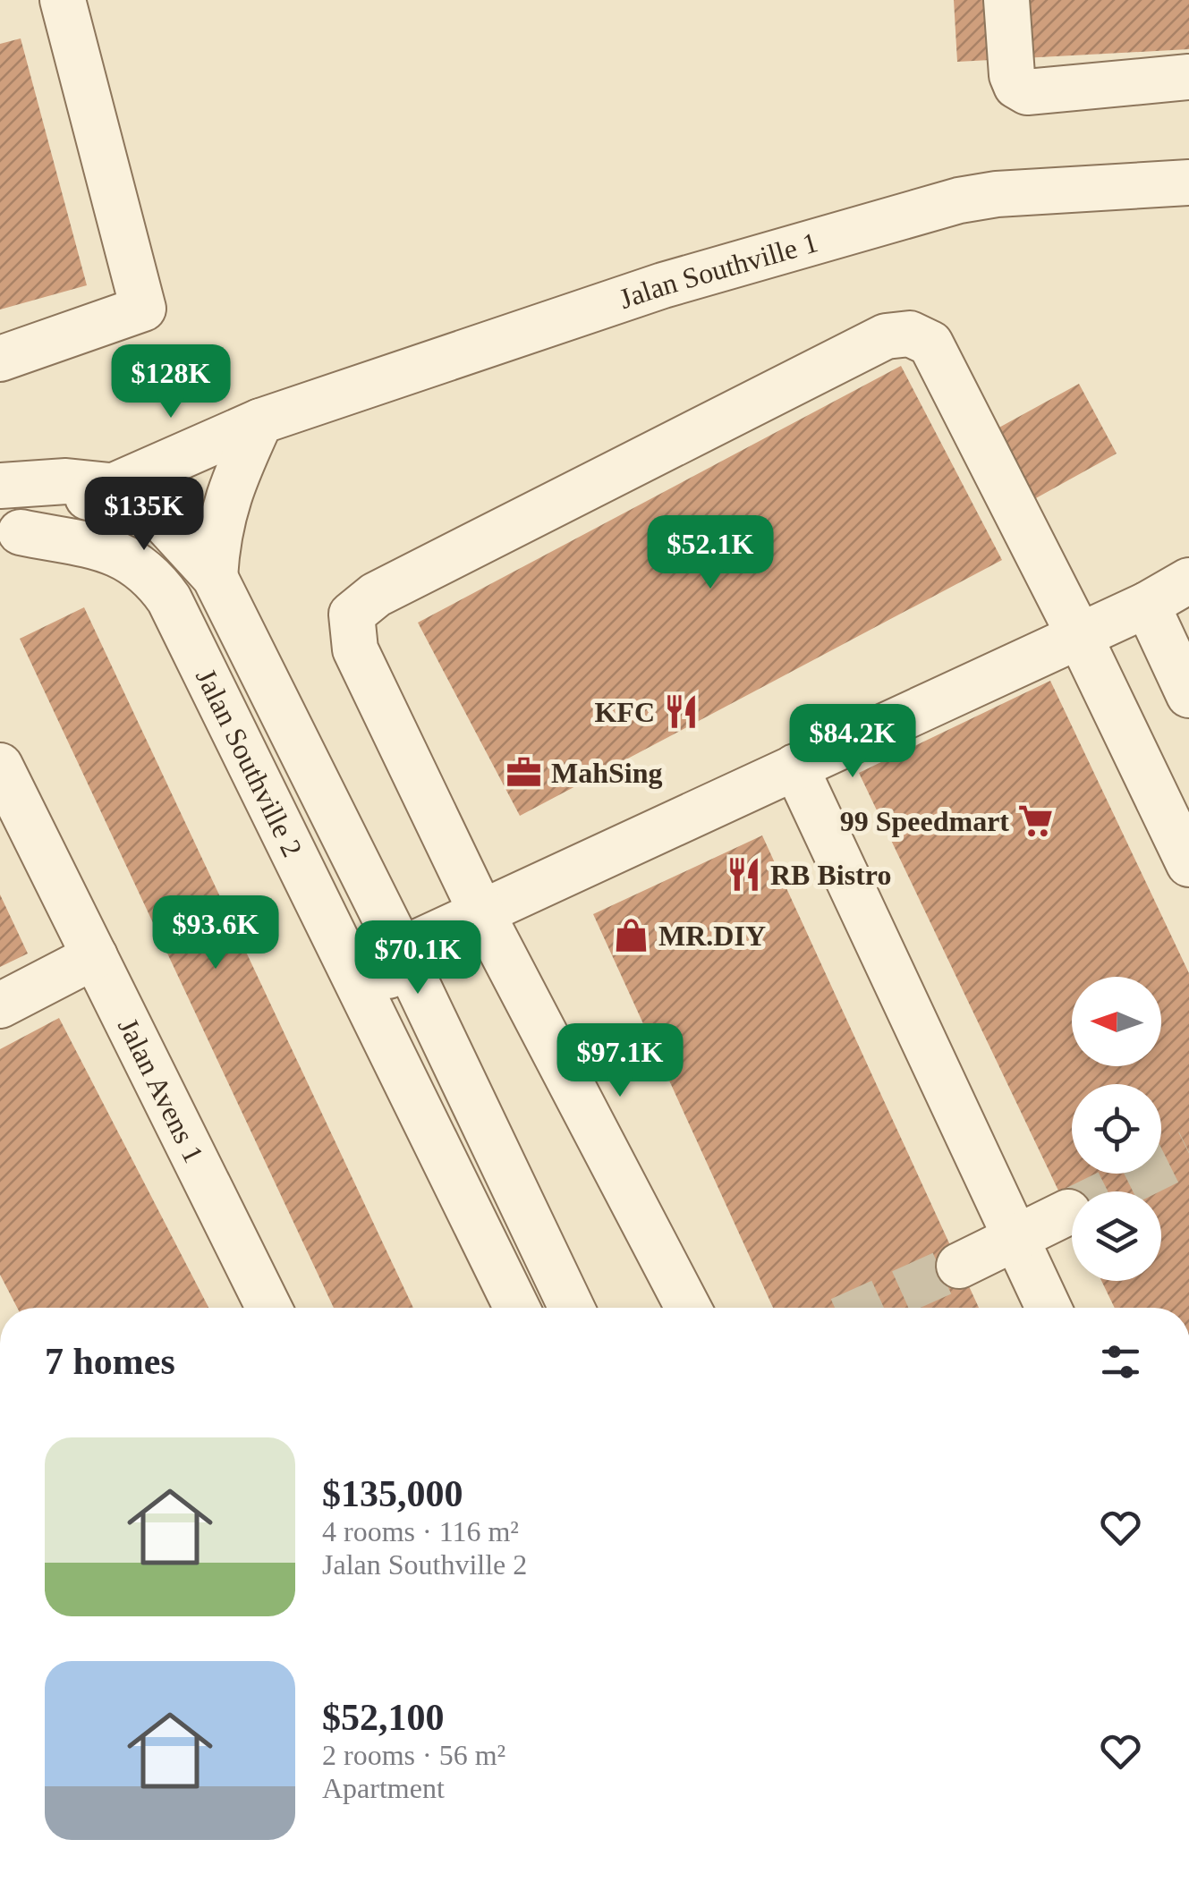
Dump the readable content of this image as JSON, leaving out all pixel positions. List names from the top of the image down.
{
  "streets": {
    "street": ["Jalan Southville 1", "Jalan Southville 2", "Jalan Avens 1"]
  },
  "crossings": [
    ["Jalan Southville 1", "Jalan Southville 2"]
  ],
  "places": {
    "restaurant": ["KFC", "RB Bistro"],
    "office": ["MahSing"],
    "supermarket": ["99 Speedmart"],
    "shop": ["MR.DIY"]
  },
  "north": "left",
  "page": {
    "price": [
      "$128K",
      "$135K",
      "$52.1K",
      "$84.2K",
      "$93.6K",
      "$70.1K",
      "$97.1K"
    ],
    "heading": "7 homes",
    "list": [
      {
        "name": "$135,000",
        "note": "4 rooms · 116 m² · Jalan Southville 2"
      },
      {
        "name": "$52,100",
        "note": "2 rooms · 56 m² · Apartment"
      }
    ]
  }
}
